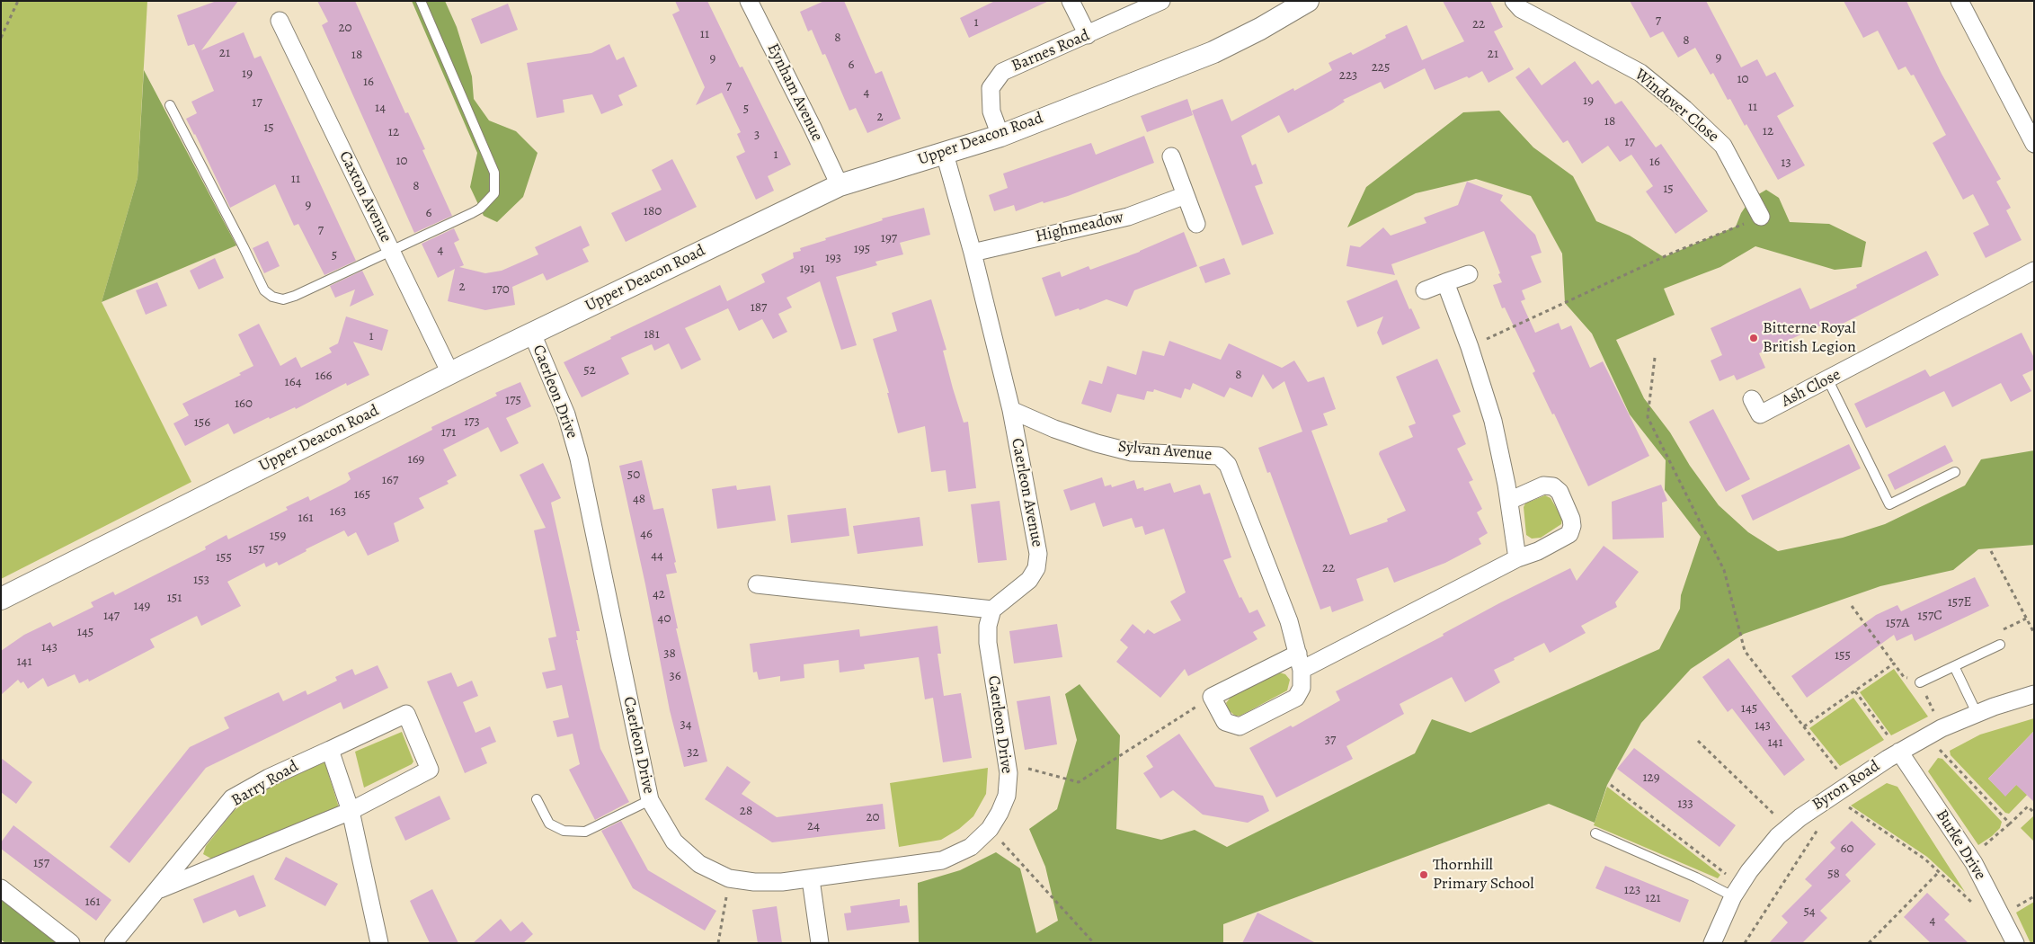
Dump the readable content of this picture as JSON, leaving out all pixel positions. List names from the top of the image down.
{
  "streets": {
    "street": [
      "Barnes Road",
      "Eynham Avenue",
      "Windover Close",
      "Upper Deacon Road",
      "Caxton Avenue",
      "Highmeadow",
      "Ash Close",
      "Caerleon Drive",
      "Sylvan Avenue",
      "Caerleon Avenue",
      "Barry Road",
      "Byron Road",
      "Burke Drive"
    ]
  },
  "crossings": [
    ["Barnes Road", "Upper Deacon Road"],
    ["Eynham Avenue", "Upper Deacon Road"],
    ["Upper Deacon Road", "Caxton Avenue"],
    ["Upper Deacon Road", "Caerleon Drive"],
    ["Upper Deacon Road", "Caerleon Avenue"],
    ["Highmeadow", "Caerleon Avenue"],
    ["Caerleon Drive", "Caerleon Avenue"],
    ["Sylvan Avenue", "Caerleon Avenue"],
    ["Byron Road", "Burke Drive"]
  ],
  "places": ["Bitterne Royal British Legion", "Thornhill Primary School"],
  "house_numbers": [
    "7",
    "1",
    "22",
    "20",
    "11",
    "8",
    "8",
    "21",
    "21",
    "18",
    "9",
    "9",
    "6",
    "225",
    "19",
    "223",
    "10",
    "16",
    "7",
    "4",
    "19",
    "17",
    "11",
    "14",
    "5",
    "2",
    "18",
    "15",
    "12",
    "12",
    "3",
    "17",
    "1",
    "10",
    "16",
    "13",
    "11",
    "8",
    "15",
    "9",
    "180",
    "6",
    "7",
    "197",
    "195",
    "4",
    "5",
    "193",
    "191",
    "2",
    "170",
    "187",
    "181",
    "1",
    "52",
    "8",
    "166",
    "164",
    "175",
    "160",
    "173",
    "156",
    "171",
    "169",
    "50",
    "167",
    "165",
    "48",
    "163",
    "161",
    "46",
    "159",
    "157",
    "44",
    "155",
    "22",
    "153",
    "42",
    "151",
    "157E",
    "149",
    "147",
    "157C",
    "40",
    "157A",
    "145",
    "143",
    "38",
    "155",
    "141",
    "36",
    "145",
    "34",
    "143",
    "37",
    "141",
    "32",
    "129",
    "133",
    "28",
    "20",
    "24",
    "60",
    "157",
    "58",
    "123",
    "121",
    "161",
    "54",
    "4"
  ]
}
